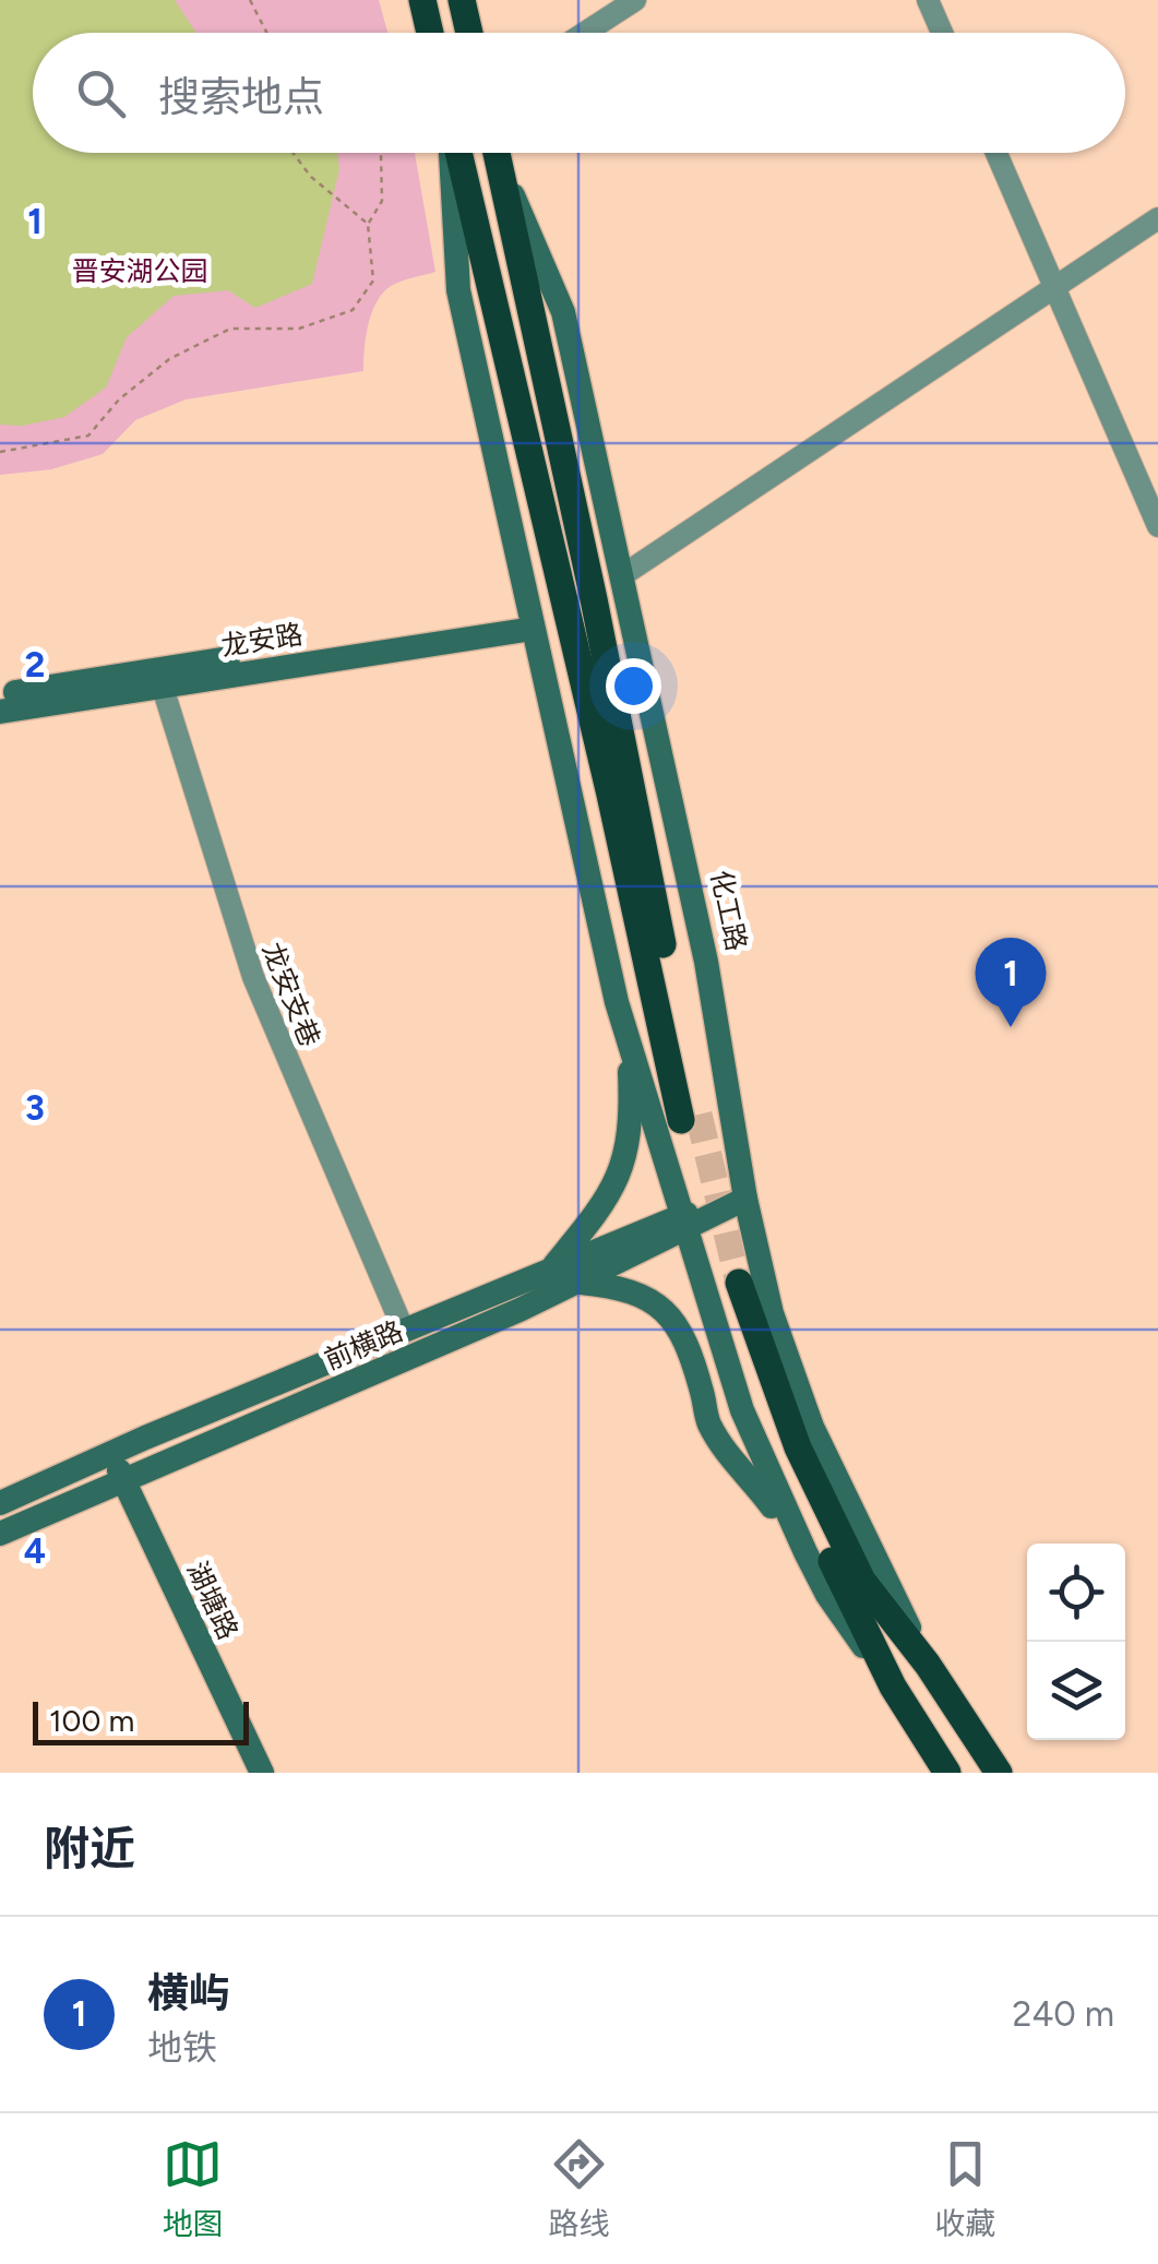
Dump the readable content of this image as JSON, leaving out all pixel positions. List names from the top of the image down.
{
  "streets": {
    "highway": ["化工路"],
    "main road": ["龙安路", "前横路", "湖塘路"],
    "street": ["龙安支巷"]
  },
  "crossings": [
    ["龙安路", "龙安支巷"],
    ["化工路", "前横路"],
    ["龙安支巷", "前横路"],
    ["前横路", "湖塘路"]
  ],
  "parks": ["晋安湖公园"],
  "scale_bar": "100 m",
  "page": {
    "search": "搜索地点",
    "pins": "1",
    "scale": "100 m",
    "heading": "附近",
    "list": [
      {
        "mark": "1",
        "name": "横屿",
        "note": "地铁",
        "value": "240 m"
      }
    ],
    "nav": ["地图", "路线", "收藏"]
  },
  "grid": {
    "rows": [
      "1",
      "2",
      "3",
      "4"
    ]
  }
}
